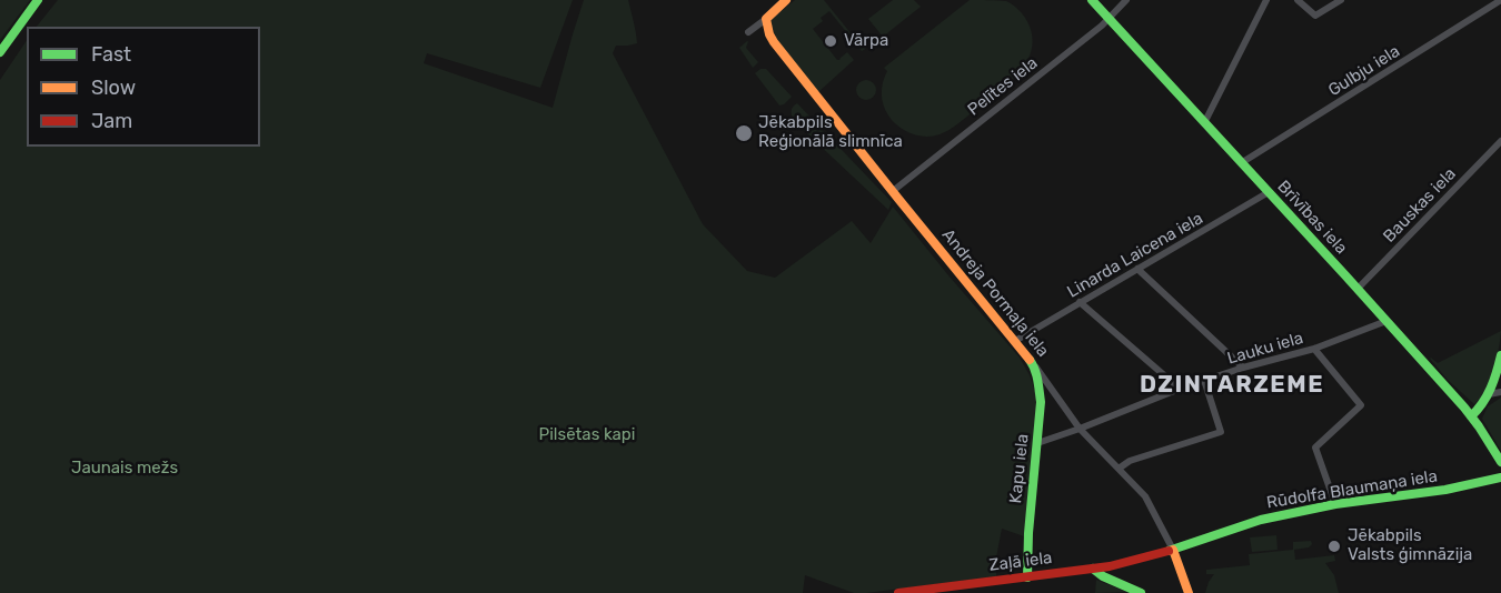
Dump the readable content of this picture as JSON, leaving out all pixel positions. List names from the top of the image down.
{
  "streets": {
    "main road": [
      "Brīvības iela",
      "Andreja Pormaļa iela",
      "Kapu iela",
      "Rūdolfa Blaumaņa iela",
      "Zaļā iela"
    ],
    "street": [
      "Gulbju iela",
      "Pelītes iela",
      "Bauskas iela",
      "Linarda Laicena iela",
      "Lauku iela"
    ]
  },
  "crossings": [
    ["Gulbju iela", "Brīvības iela"],
    ["Pelītes iela", "Brīvības iela"],
    ["Pelītes iela", "Andreja Pormaļa iela"],
    ["Bauskas iela", "Brīvības iela"],
    ["Brīvības iela", "Linarda Laicena iela"],
    ["Brīvības iela", "Lauku iela"],
    ["Linarda Laicena iela", "Andreja Pormaļa iela"],
    ["Andreja Pormaļa iela", "Lauku iela"],
    ["Andreja Pormaļa iela", "Kapu iela"],
    ["Andreja Pormaļa iela", "Rūdolfa Blaumaņa iela"],
    ["Lauku iela", "Kapu iela"],
    ["Kapu iela", "Zaļā iela"],
    ["Rūdolfa Blaumaņa iela", "Zaļā iela"]
  ],
  "districts": ["DZINTARZEME"],
  "parks": ["Pilsētas kapi", "Jaunais mežs"],
  "places": ["Vārpa", "Jēkabpils Reģionālā slimnīca", "Jēkabpils Valsts ģimnāzija"],
  "legend": ["Fast", "Slow", "Jam"]
}
